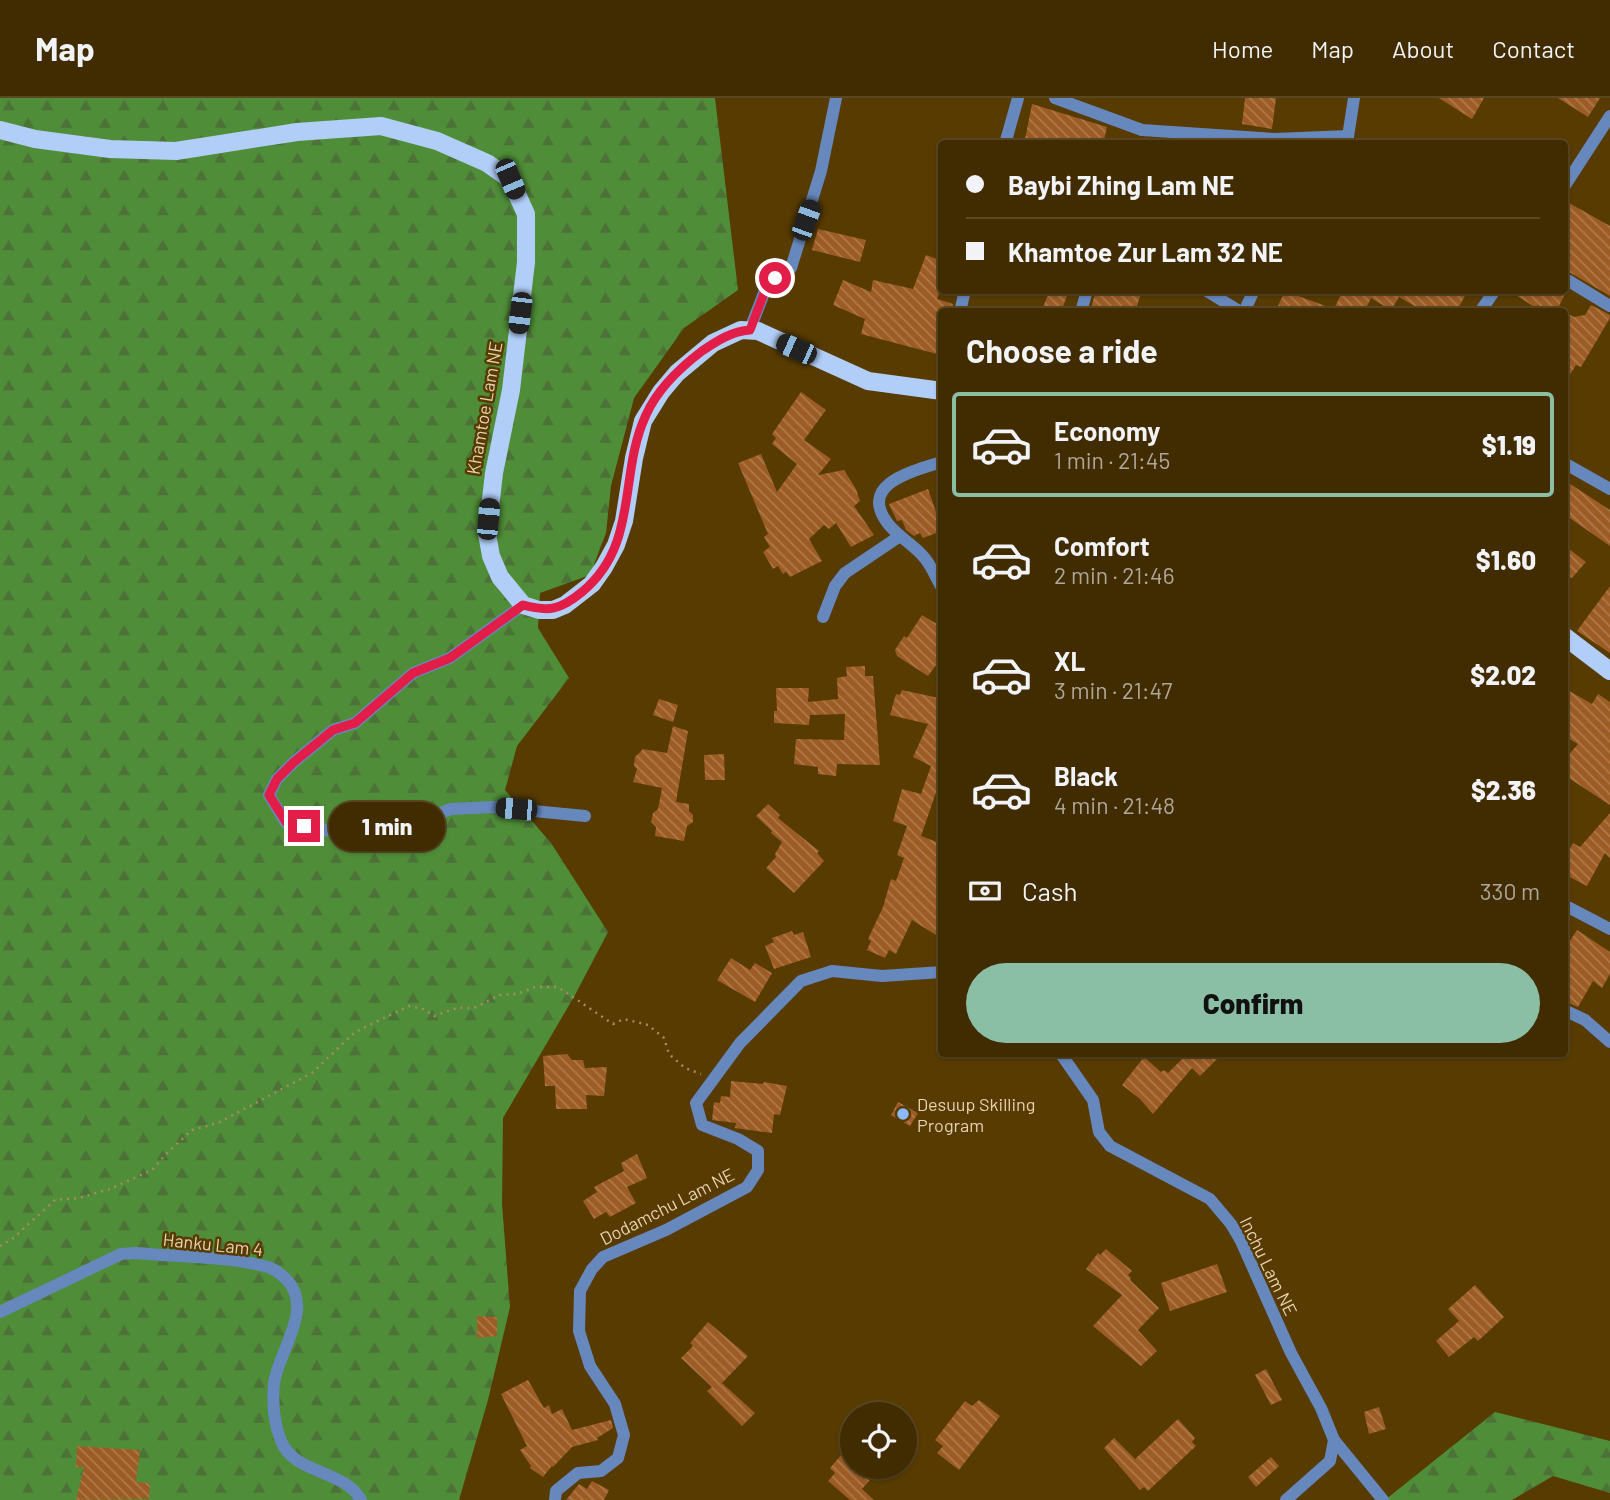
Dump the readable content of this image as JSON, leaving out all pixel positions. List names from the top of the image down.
{
  "streets": {
    "main road": ["Khamtoe Lam NE"],
    "street": ["Dodamchu Lam NE", "Hanku Lam 4", "Inchu Lam NE"]
  },
  "places": ["Desuup Skilling Program"],
  "page": {
    "header": "Map",
    "nav": [
      "Home",
      "Map",
      "About",
      "Contact"
    ],
    "banner": ["Baybi Zhing Lam NE", "Khamtoe Zur Lam 32 NE"],
    "heading": "Choose a ride",
    "list": [
      {
        "name": "Economy",
        "note": "1 min · 21:45",
        "value": "$1.19"
      },
      {
        "name": "Comfort",
        "note": "2 min · 21:46",
        "value": "$1.60"
      },
      {
        "name": "XL",
        "note": "3 min · 21:47",
        "value": "$2.02"
      },
      {
        "name": "Black",
        "note": "4 min · 21:48",
        "value": "$2.36"
      }
    ],
    "bubble": "1 min",
    "pay": ["Cash", "330 m"],
    "buttons": "Confirm"
  }
}
